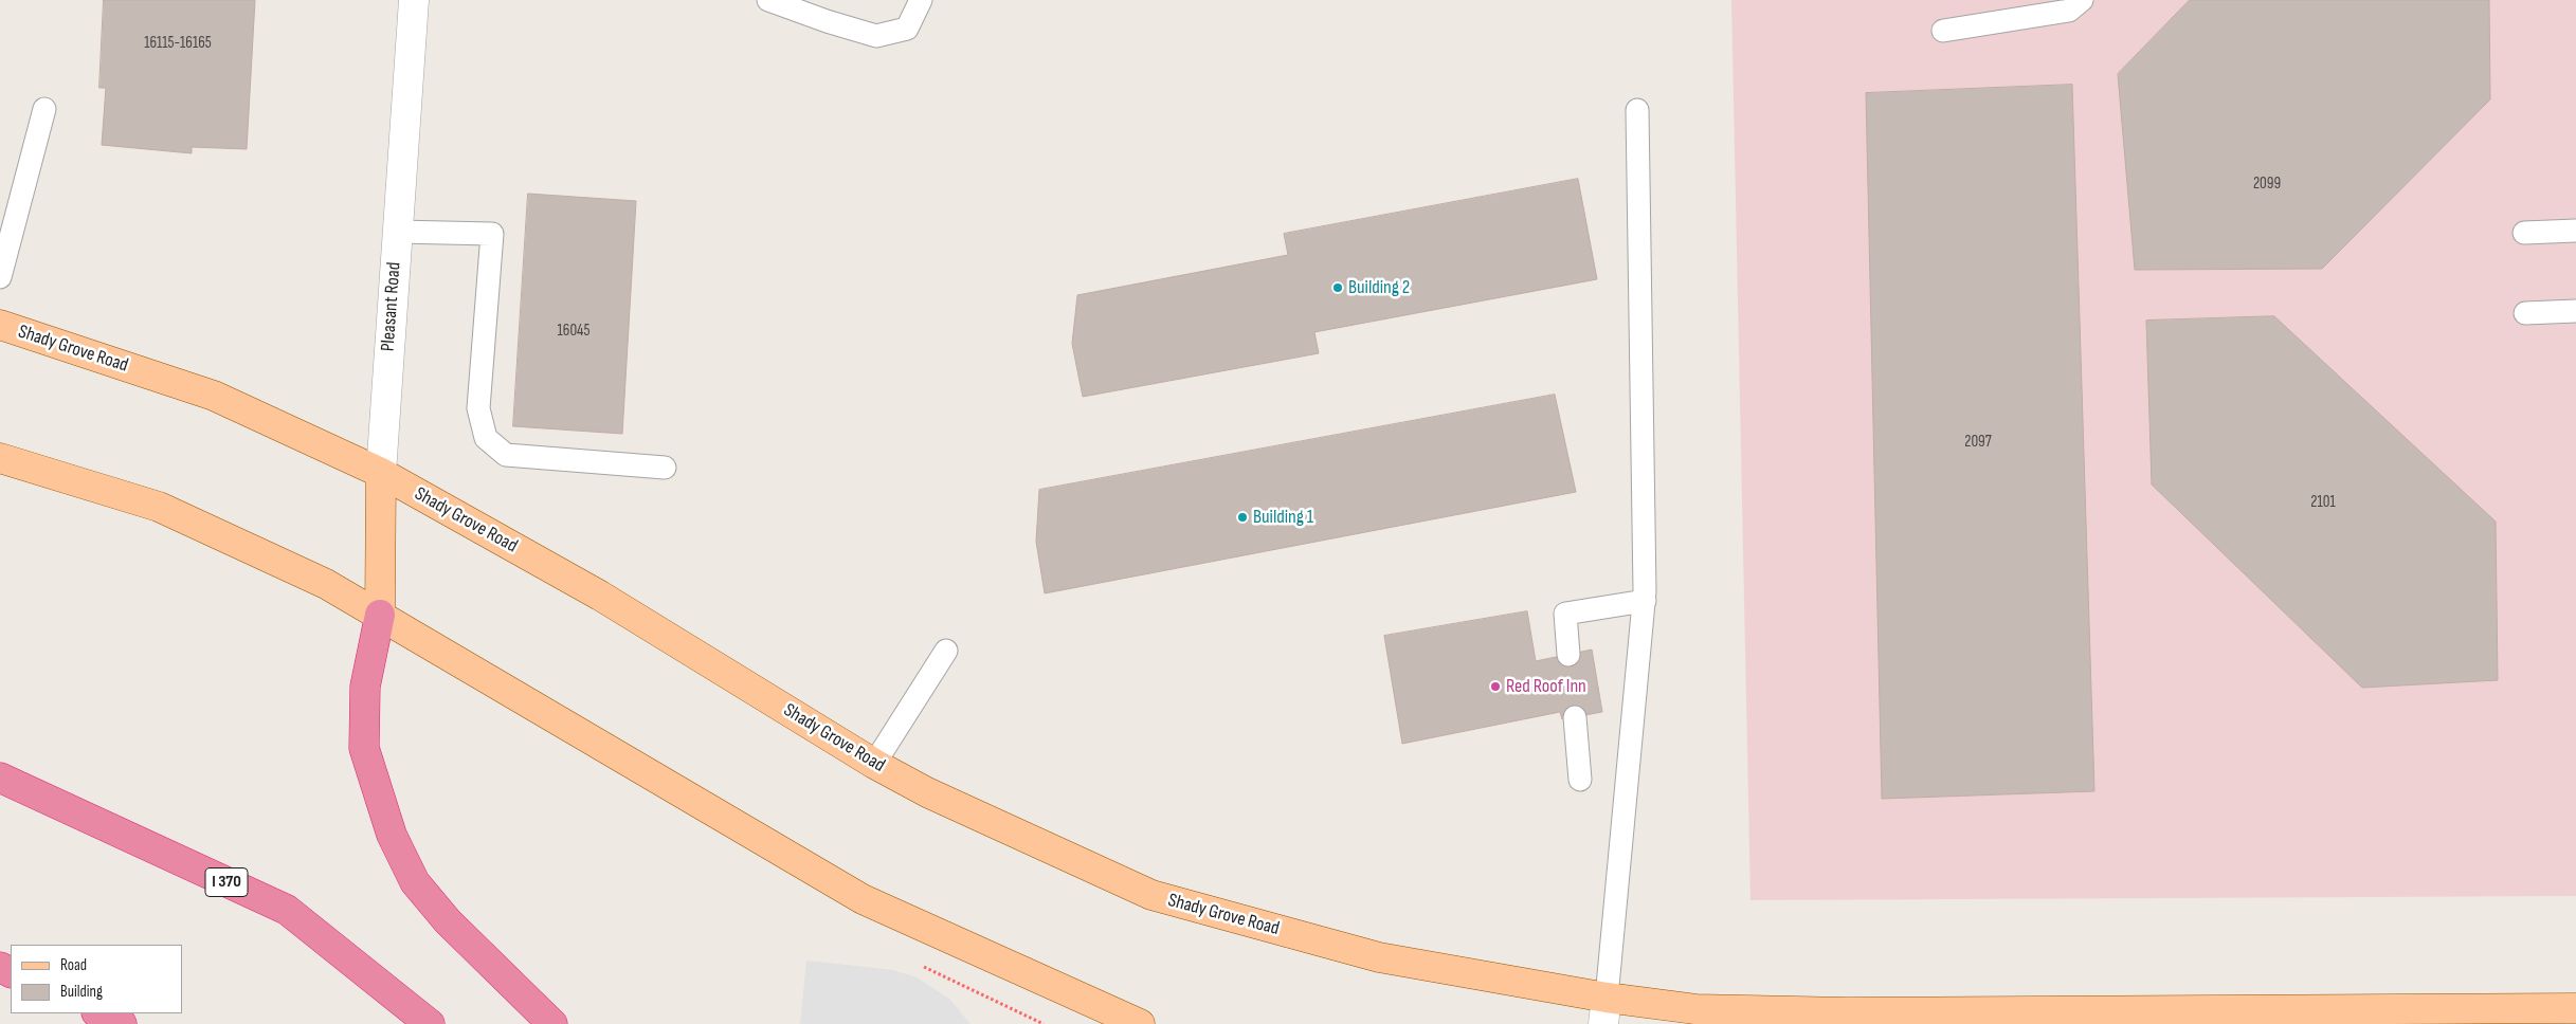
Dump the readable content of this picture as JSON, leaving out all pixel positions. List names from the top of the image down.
{
  "streets": {
    "highway": ["I 370"],
    "main road": ["Pleasant Road", "Shady Grove Road"]
  },
  "crossings": [
    ["Pleasant Road", "Shady Grove Road"]
  ],
  "places": ["Building 2", "Building 1", "Red Roof Inn"],
  "house_numbers": [
    "16115-16165",
    "2099",
    "16045",
    "2097",
    "2101"
  ],
  "legend": ["Road", "Building"]
}
